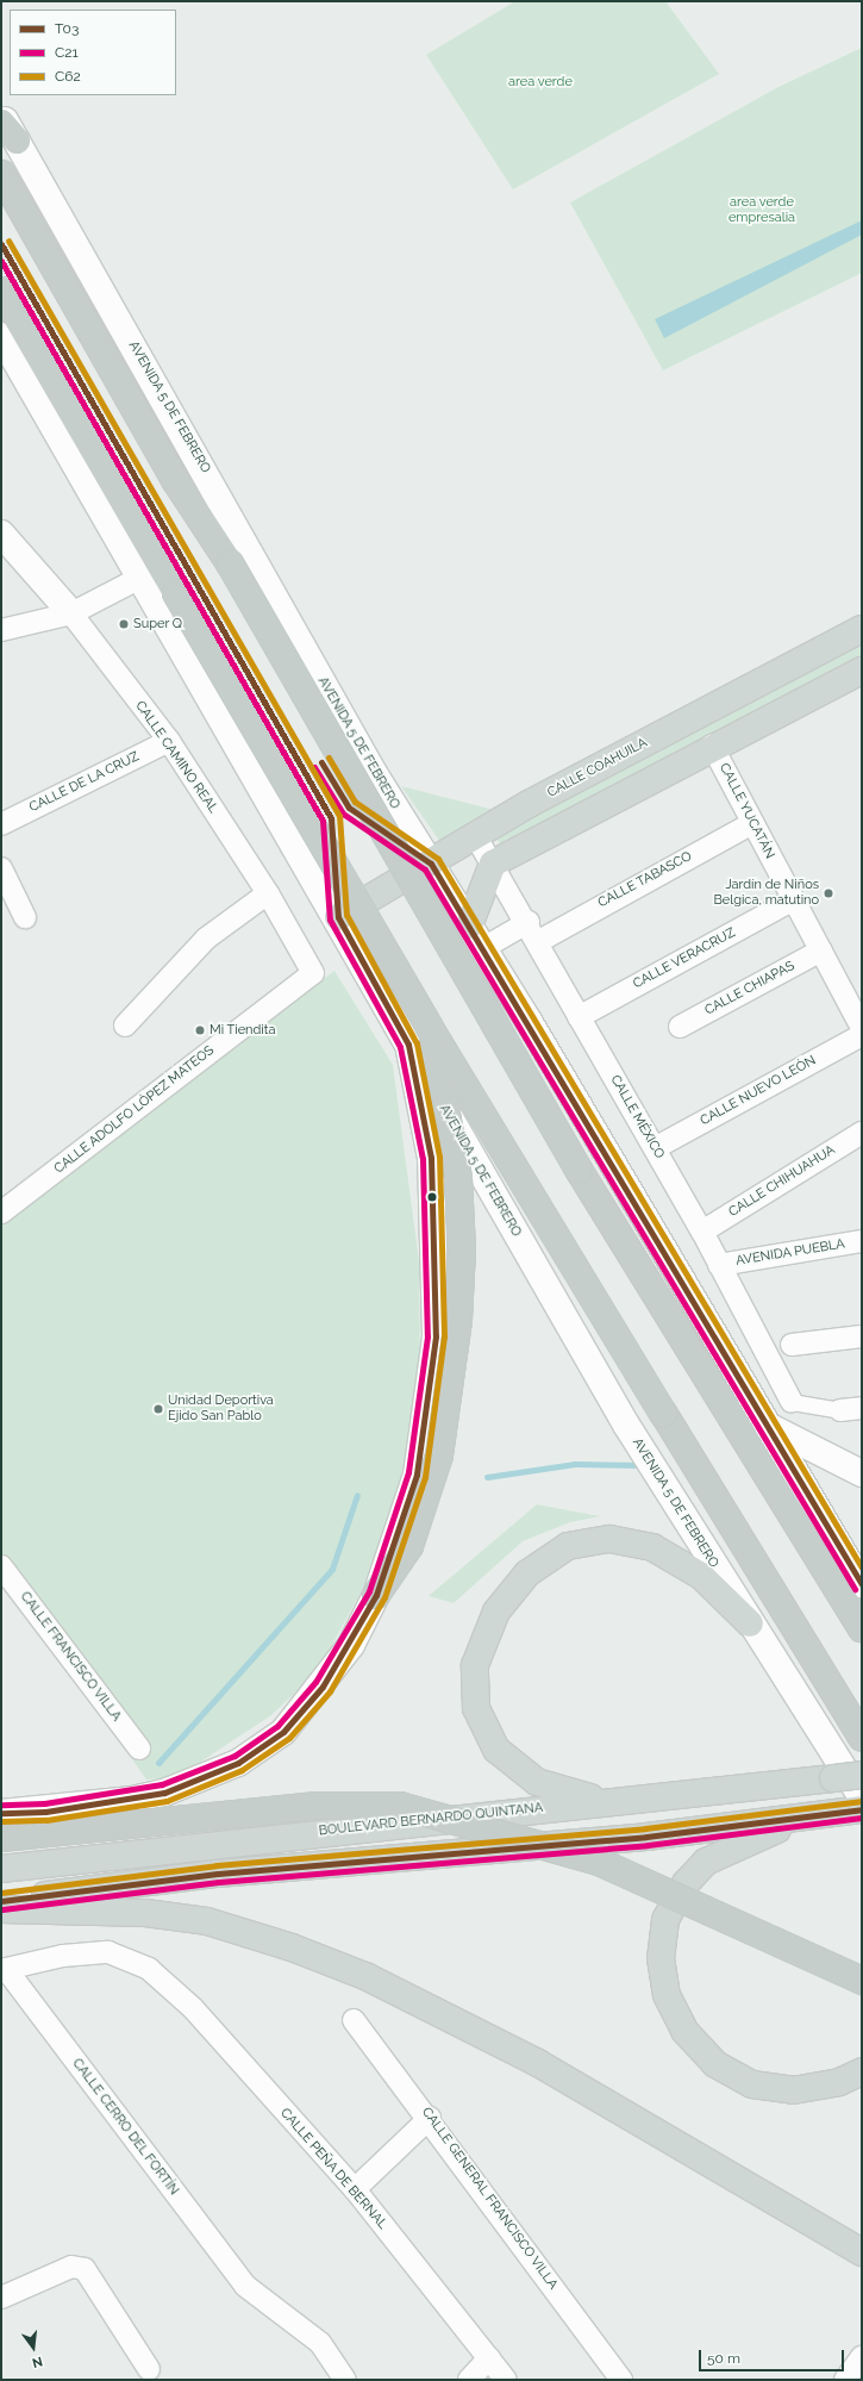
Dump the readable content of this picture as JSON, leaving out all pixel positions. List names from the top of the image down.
{
  "streets": {
    "highway": ["AVENIDA 5 DE FEBRERO"],
    "main road": ["CALLE CAMINO REAL", "CALLE COAHUILA", "BOULEVARD BERNARDO QUINTANA"],
    "street": [
      "CALLE DE LA CRUZ",
      "CALLE YUCATÁN",
      "CALLE TABASCO",
      "CALLE VERACRUZ",
      "CALLE CHIAPAS",
      "CALLE NUEVO LEÓN",
      "CALLE ADOLFO LÓPEZ MATEOS",
      "CALLE MÉXICO",
      "CALLE CHIHUAHUA",
      "AVENIDA PUEBLA",
      "CALLE FRANCISCO VILLA",
      "CALLE CERRO DEL FORTÍN",
      "CALLE PEÑA DE BERNAL",
      "CALLE GENERAL FRANCISCO VILLA"
    ]
  },
  "crossings": [
    ["AVENIDA 5 DE FEBRERO", "CALLE COAHUILA"],
    ["CALLE CAMINO REAL", "CALLE DE LA CRUZ"],
    ["CALLE CAMINO REAL", "CALLE ADOLFO LÓPEZ MATEOS"],
    ["CALLE COAHUILA", "CALLE MÉXICO"],
    ["CALLE YUCATÁN", "CALLE TABASCO"],
    ["CALLE YUCATÁN", "CALLE VERACRUZ"],
    ["CALLE YUCATÁN", "CALLE CHIAPAS"],
    ["CALLE TABASCO", "CALLE MÉXICO"],
    ["CALLE VERACRUZ", "CALLE MÉXICO"],
    ["CALLE NUEVO LEÓN", "CALLE MÉXICO"],
    ["CALLE MÉXICO", "CALLE CHIHUAHUA"],
    ["CALLE MÉXICO", "AVENIDA PUEBLA"],
    ["CALLE CERRO DEL FORTÍN", "CALLE PEÑA DE BERNAL"]
  ],
  "parks": ["area verde", "area verde empresalia"],
  "places": [
    "Super Q",
    "Jardín de Niños Belgica, matutino",
    "Mi Tiendita",
    "Unidad Deportiva Ejido San Pablo"
  ],
  "lines": ["transit line C62", "transit line T03", "transit line C21"],
  "legend": ["T03", "C21", "C62"],
  "scale_bar": "50 m",
  "north": "bottom"
}
